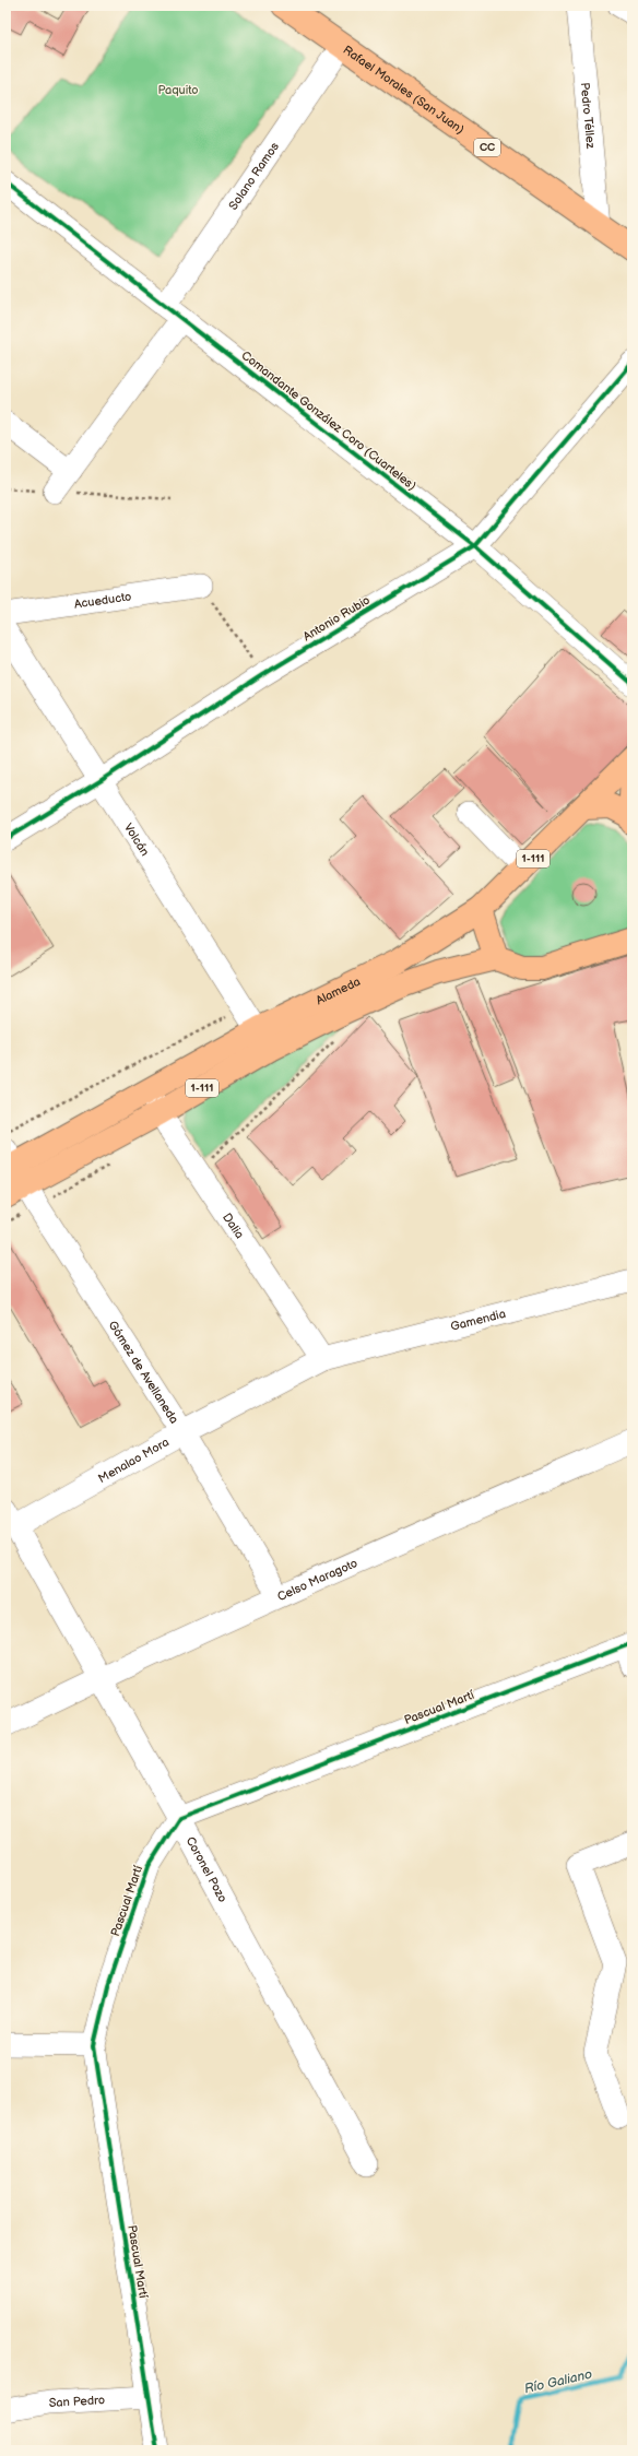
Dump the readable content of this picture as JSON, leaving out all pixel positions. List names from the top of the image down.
{
  "streets": {
    "main road": [
      "Rafael Morales (San Juan)",
      "CC",
      "1-111",
      "Alameda"
    ],
    "street": [
      "Pedro Téllez",
      "Solano Ramos",
      "Comandante González Coro (Cuarteles)",
      "Acueducto",
      "Antonio Rubio",
      "Volcán",
      "Dalia",
      "Gamendia",
      "Gómez de Avellaneda",
      "Menalao Mora",
      "Celso Maragoto",
      "Pascual Martí",
      "Coronel Pozo",
      "San Pedro"
    ]
  },
  "crossings": [
    ["Rafael Morales (San Juan)", "Pedro Téllez"],
    ["Rafael Morales (San Juan)", "Solano Ramos"],
    ["Solano Ramos", "Comandante González Coro (Cuarteles)"],
    ["Comandante González Coro (Cuarteles)", "Antonio Rubio"],
    ["Antonio Rubio", "Volcán"],
    ["Volcán", "Alameda"],
    ["Alameda", "Dalia"],
    ["Alameda", "Gómez de Avellaneda"],
    ["Dalia", "Gamendia"],
    ["Dalia", "Menalao Mora"],
    ["Gamendia", "Menalao Mora"],
    ["Gómez de Avellaneda", "Menalao Mora"],
    ["Gómez de Avellaneda", "Celso Maragoto"],
    ["Menalao Mora", "Coronel Pozo"],
    ["Celso Maragoto", "Coronel Pozo"],
    ["Pascual Martí", "Coronel Pozo"],
    ["Pascual Martí", "San Pedro"]
  ],
  "water": ["Río Galiano"],
  "parks": ["Paquito"]
}
